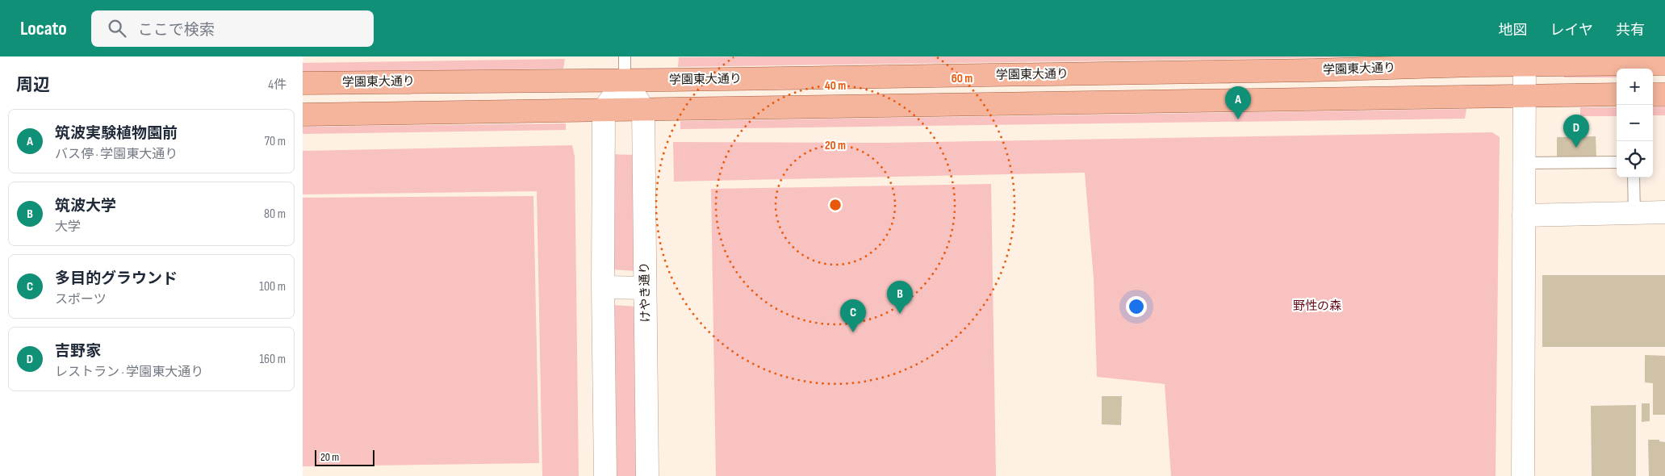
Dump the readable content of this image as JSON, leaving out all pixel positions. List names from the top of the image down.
{
  "streets": {
    "main road": ["学園東大通り"],
    "street": ["けやき通り"]
  },
  "parks": ["野性の森"],
  "scale_bar": "20 m",
  "page": {
    "header": "Locato",
    "search": "ここで検索",
    "nav": ["地図", "レイヤ", "共有"],
    "heading": ["周辺", "4件"],
    "map_buttons": ["+", "−"],
    "pins": [
      "A",
      "D",
      "B",
      "C"
    ],
    "list": [
      {
        "mark": "A",
        "name": "筑波実験植物園前",
        "note": "バス停 · 学園東大通り",
        "value": "70 m"
      },
      {
        "mark": "B",
        "name": "筑波大学",
        "note": "大学",
        "value": "80 m"
      },
      {
        "mark": "C",
        "name": "多目的グラウンド",
        "note": "スポーツ",
        "value": "100 m"
      },
      {
        "mark": "D",
        "name": "吉野家",
        "note": "レストラン · 学園東大通り",
        "value": "160 m"
      }
    ],
    "scale": "20 m"
  },
  "rings": ["60 m", "40 m", "20 m"]
}
